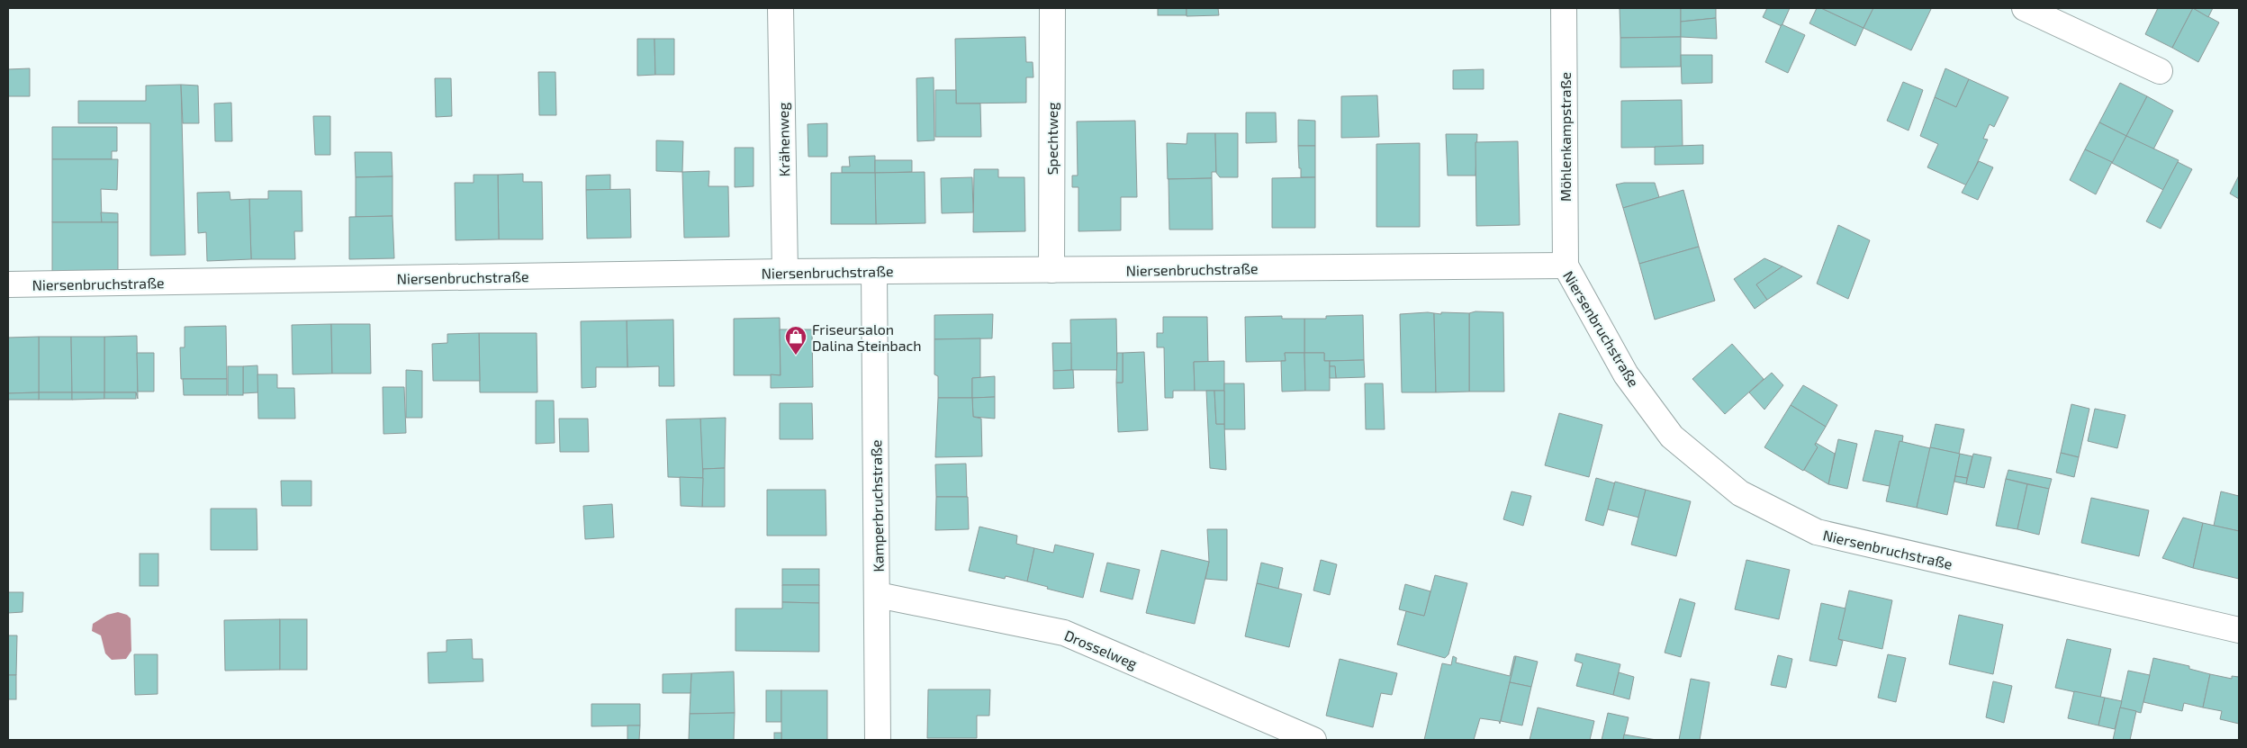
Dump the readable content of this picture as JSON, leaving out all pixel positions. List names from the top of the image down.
{
  "streets": {
    "street": [
      "Möhlenkampstraße",
      "Spechtweg",
      "Krähenweg",
      "Niersenbruchstraße",
      "Kamperbruchstraße",
      "Drosselweg"
    ]
  },
  "crossings": [
    ["Möhlenkampstraße", "Niersenbruchstraße"],
    ["Spechtweg", "Niersenbruchstraße"],
    ["Krähenweg", "Niersenbruchstraße"],
    ["Niersenbruchstraße", "Kamperbruchstraße"],
    ["Kamperbruchstraße", "Drosselweg"]
  ],
  "places": {
    "shop": ["Friseursalon Dalina Steinbach"]
  }
}
